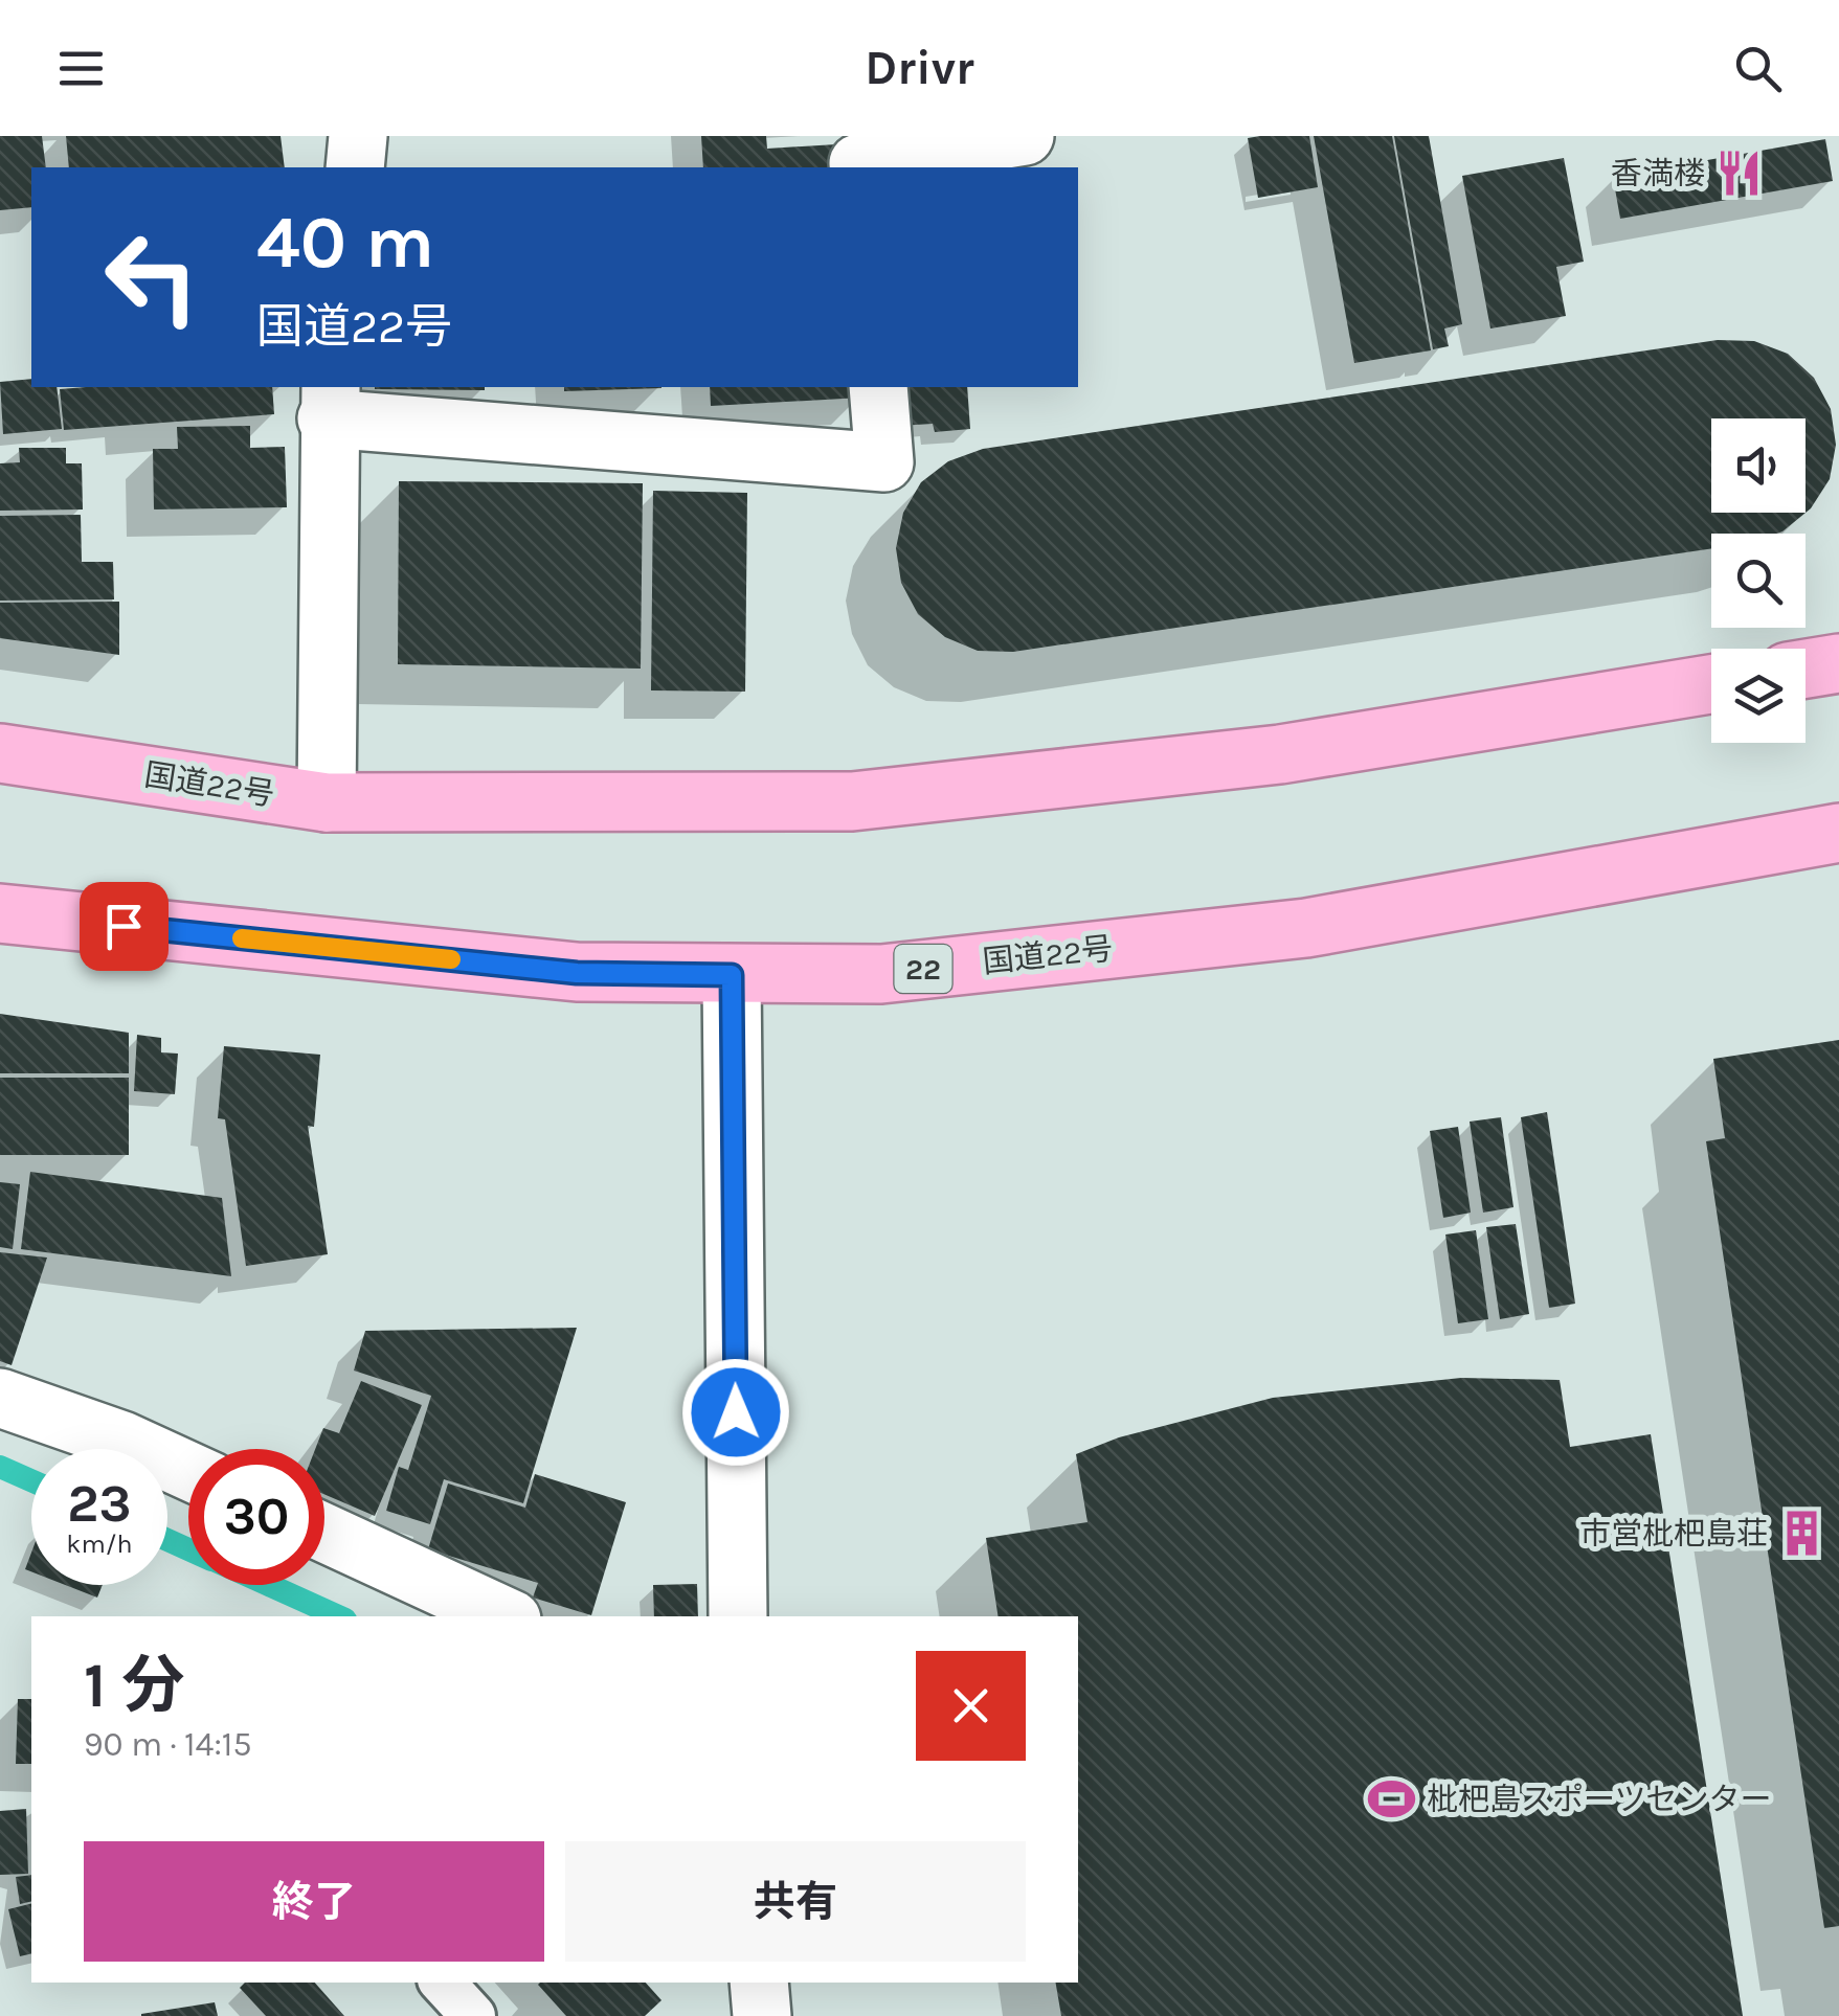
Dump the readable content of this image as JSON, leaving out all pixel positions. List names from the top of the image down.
{
  "streets": {
    "highway": ["国道22号", "22"]
  },
  "places": {
    "restaurant": ["香満楼"],
    "building": ["市営枇杷島荘"],
    "sports": ["枇杷島スポーツセンター"]
  },
  "page": {
    "header": "Drivr",
    "turn": ["40 m", "国道22号"],
    "speed": "23 km/h",
    "limit": "30",
    "heading": ["1 分", "90 m · 14:15"],
    "buttons": ["終了", "共有"]
  }
}
